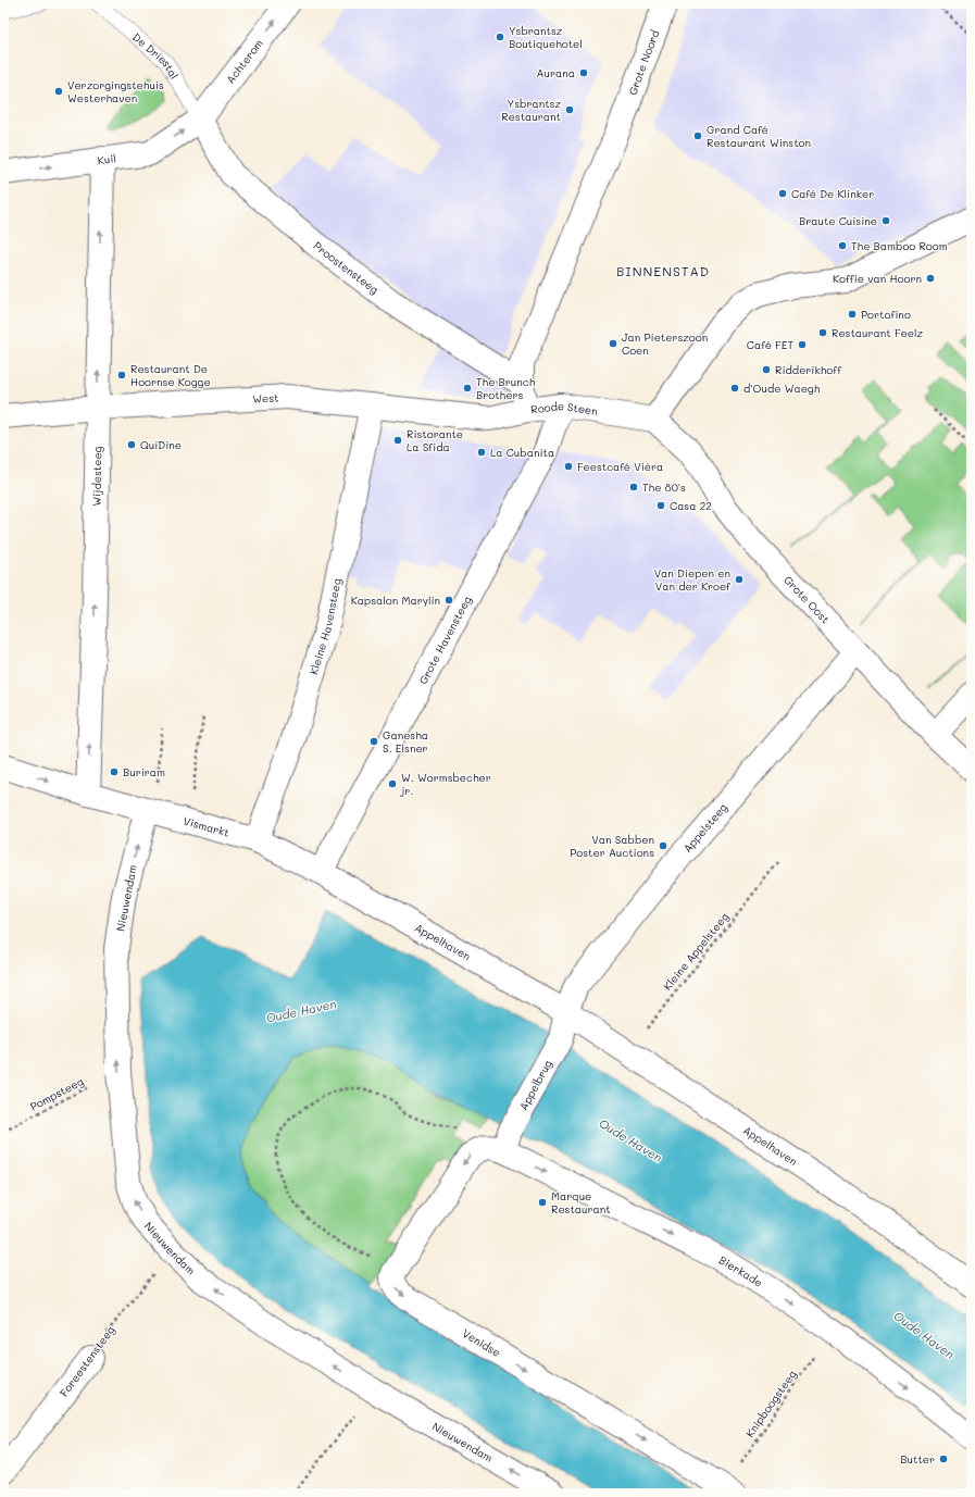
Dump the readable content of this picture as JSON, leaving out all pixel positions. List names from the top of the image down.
{
  "streets": {
    "street": [
      "Achterom",
      "Grote Noord",
      "Kuil",
      "Proostensteeg",
      "West",
      "Roode Steen",
      "Wijdesteeg",
      "Grote Oost",
      "Kleine Havensteeg",
      "Grote Havensteeg",
      "Vismarkt",
      "Appelsteeg",
      "Nieuwendam",
      "Appelhaven",
      "Appelbrug",
      "Bierkade",
      "Venidse",
      "Foreestensteeg"
    ],
    "lane": ["De Driestal"],
    "path": ["Kleine Appelsteeg", "Pompsteeg", "Knipboogsteeg"]
  },
  "crossings": [
    ["De Driestal", "Achterom"],
    ["De Driestal", "Kuil"],
    ["De Driestal", "Proostensteeg"],
    ["Achterom", "Kuil"],
    ["Achterom", "Proostensteeg"],
    ["Grote Noord", "Roode Steen"],
    ["Kuil", "Proostensteeg"],
    ["Kuil", "Wijdesteeg"],
    ["Proostensteeg", "Roode Steen"],
    ["West", "Roode Steen"],
    ["West", "Wijdesteeg"],
    ["West", "Kleine Havensteeg"],
    ["Roode Steen", "Grote Oost"],
    ["Roode Steen", "Grote Havensteeg"],
    ["Wijdesteeg", "Vismarkt"],
    ["Grote Oost", "Appelsteeg"],
    ["Kleine Havensteeg", "Vismarkt"],
    ["Grote Havensteeg", "Vismarkt"],
    ["Grote Havensteeg", "Appelhaven"],
    ["Vismarkt", "Nieuwendam"],
    ["Vismarkt", "Appelhaven"],
    ["Appelsteeg", "Appelhaven"],
    ["Appelsteeg", "Appelbrug"],
    ["Nieuwendam", "Pompsteeg"],
    ["Nieuwendam", "Foreestensteeg"],
    ["Appelhaven", "Kleine Appelsteeg"],
    ["Appelhaven", "Appelbrug"],
    ["Appelbrug", "Bierkade"],
    ["Appelbrug", "Venidse"],
    ["Bierkade", "Venidse"],
    ["Bierkade", "Knipboogsteeg"],
    ["Venidse", "Knipboogsteeg"]
  ],
  "one_way": [
    "Achterom",
    "Kuil",
    "Wijdesteeg",
    "Nieuwendam",
    "Bierkade"
  ],
  "districts": ["BINNENSTAD"],
  "water": ["Oude Haven"],
  "places": [
    "Ysbrantsz Boutiquehotel",
    "Aurana",
    "Verzorgingstehuis Westerhaven",
    "Ysbrantsz Restaurant",
    "Grand Café Restaurant Winston",
    "Café De Klinker",
    "Braute Cuisine",
    "The Bamboo Room",
    "Koffie van Hoorn",
    "Portofino",
    "Restaurant Feelz",
    "Jan Pieterszoon Coen",
    "Café FET",
    "Ridderikhoff",
    "Restaurant De Hoornse Kogge",
    "The Brunch Brothers",
    "d'Oude Waegh",
    "Ristorante La Sfida",
    "QuiDine",
    "La Cubanita",
    "Feestcafé Vièra",
    "The 80's",
    "Casa 22",
    "Van Diepen en Van der Kroef",
    "Kapsalon Marylin",
    "Ganesha S. Elsner",
    "Buriram",
    "W. Wormsbecher jr.",
    "Van Sabben Poster Auctions",
    "Marque Restaurant",
    "Butter"
  ]
}
